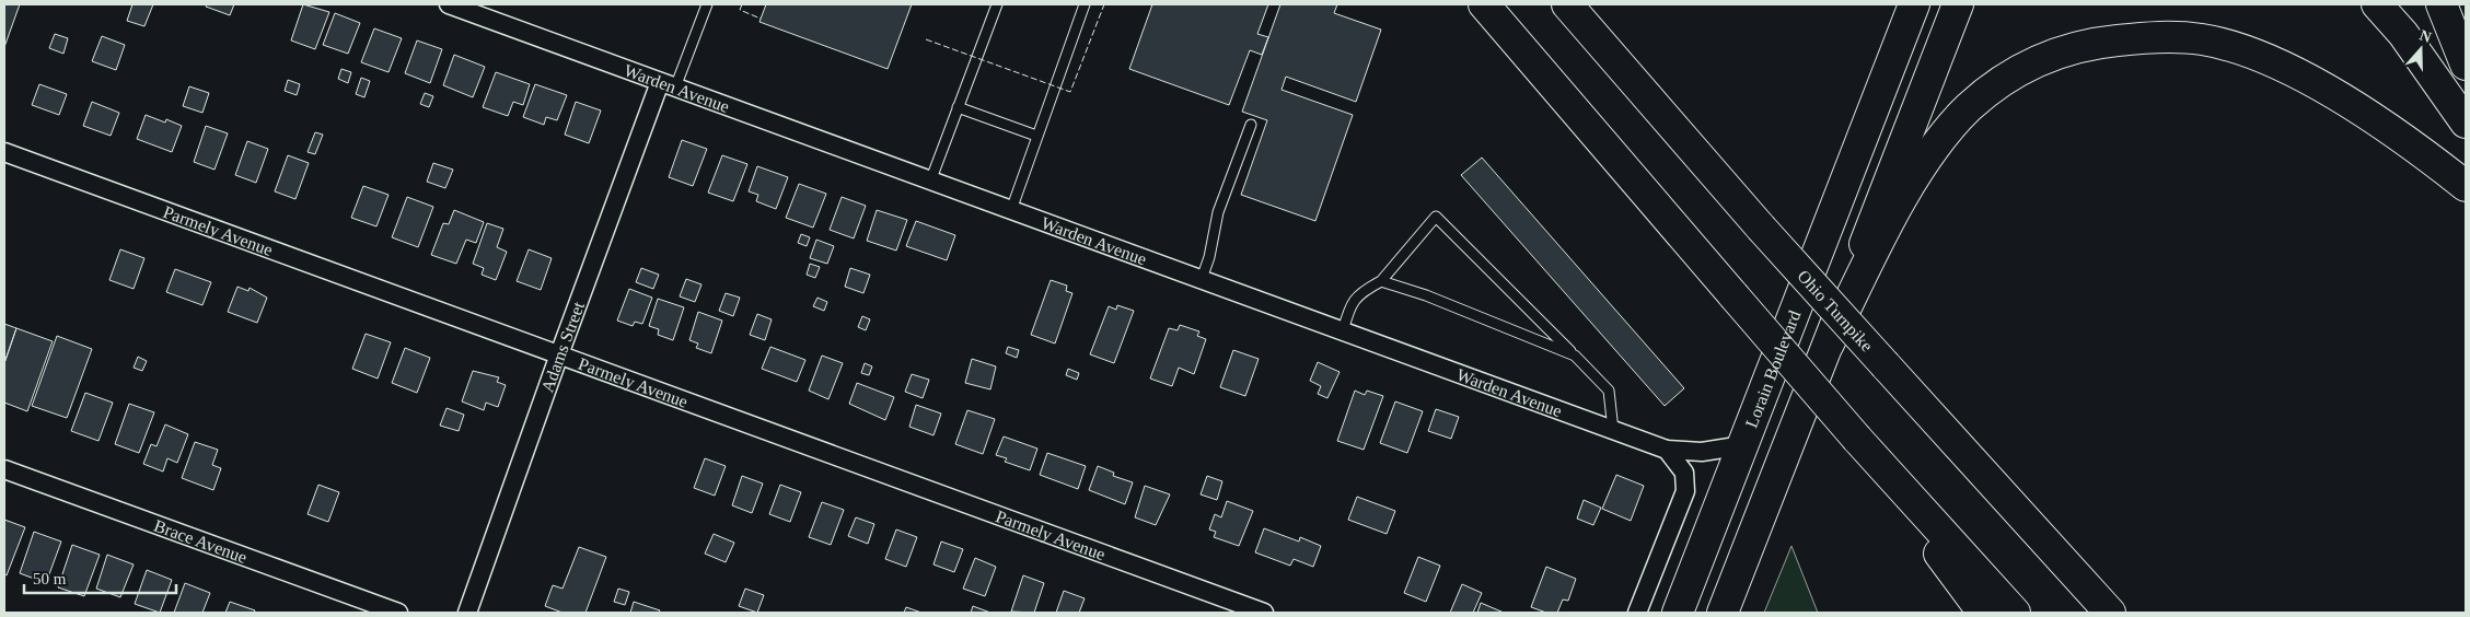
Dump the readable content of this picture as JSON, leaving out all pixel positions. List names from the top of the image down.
{
  "streets": {
    "highway": ["Ohio Turnpike", "Lorain Boulevard"],
    "street": [
      "Warden Avenue",
      "Parmely Avenue",
      "Adams Street",
      "Brace Avenue"
    ]
  },
  "crossings": [
    ["Warden Avenue", "Adams Street"],
    ["Warden Avenue", "Lorain Boulevard"],
    ["Parmely Avenue", "Adams Street"]
  ],
  "scale_bar": "50 m",
  "north": "top"
}
